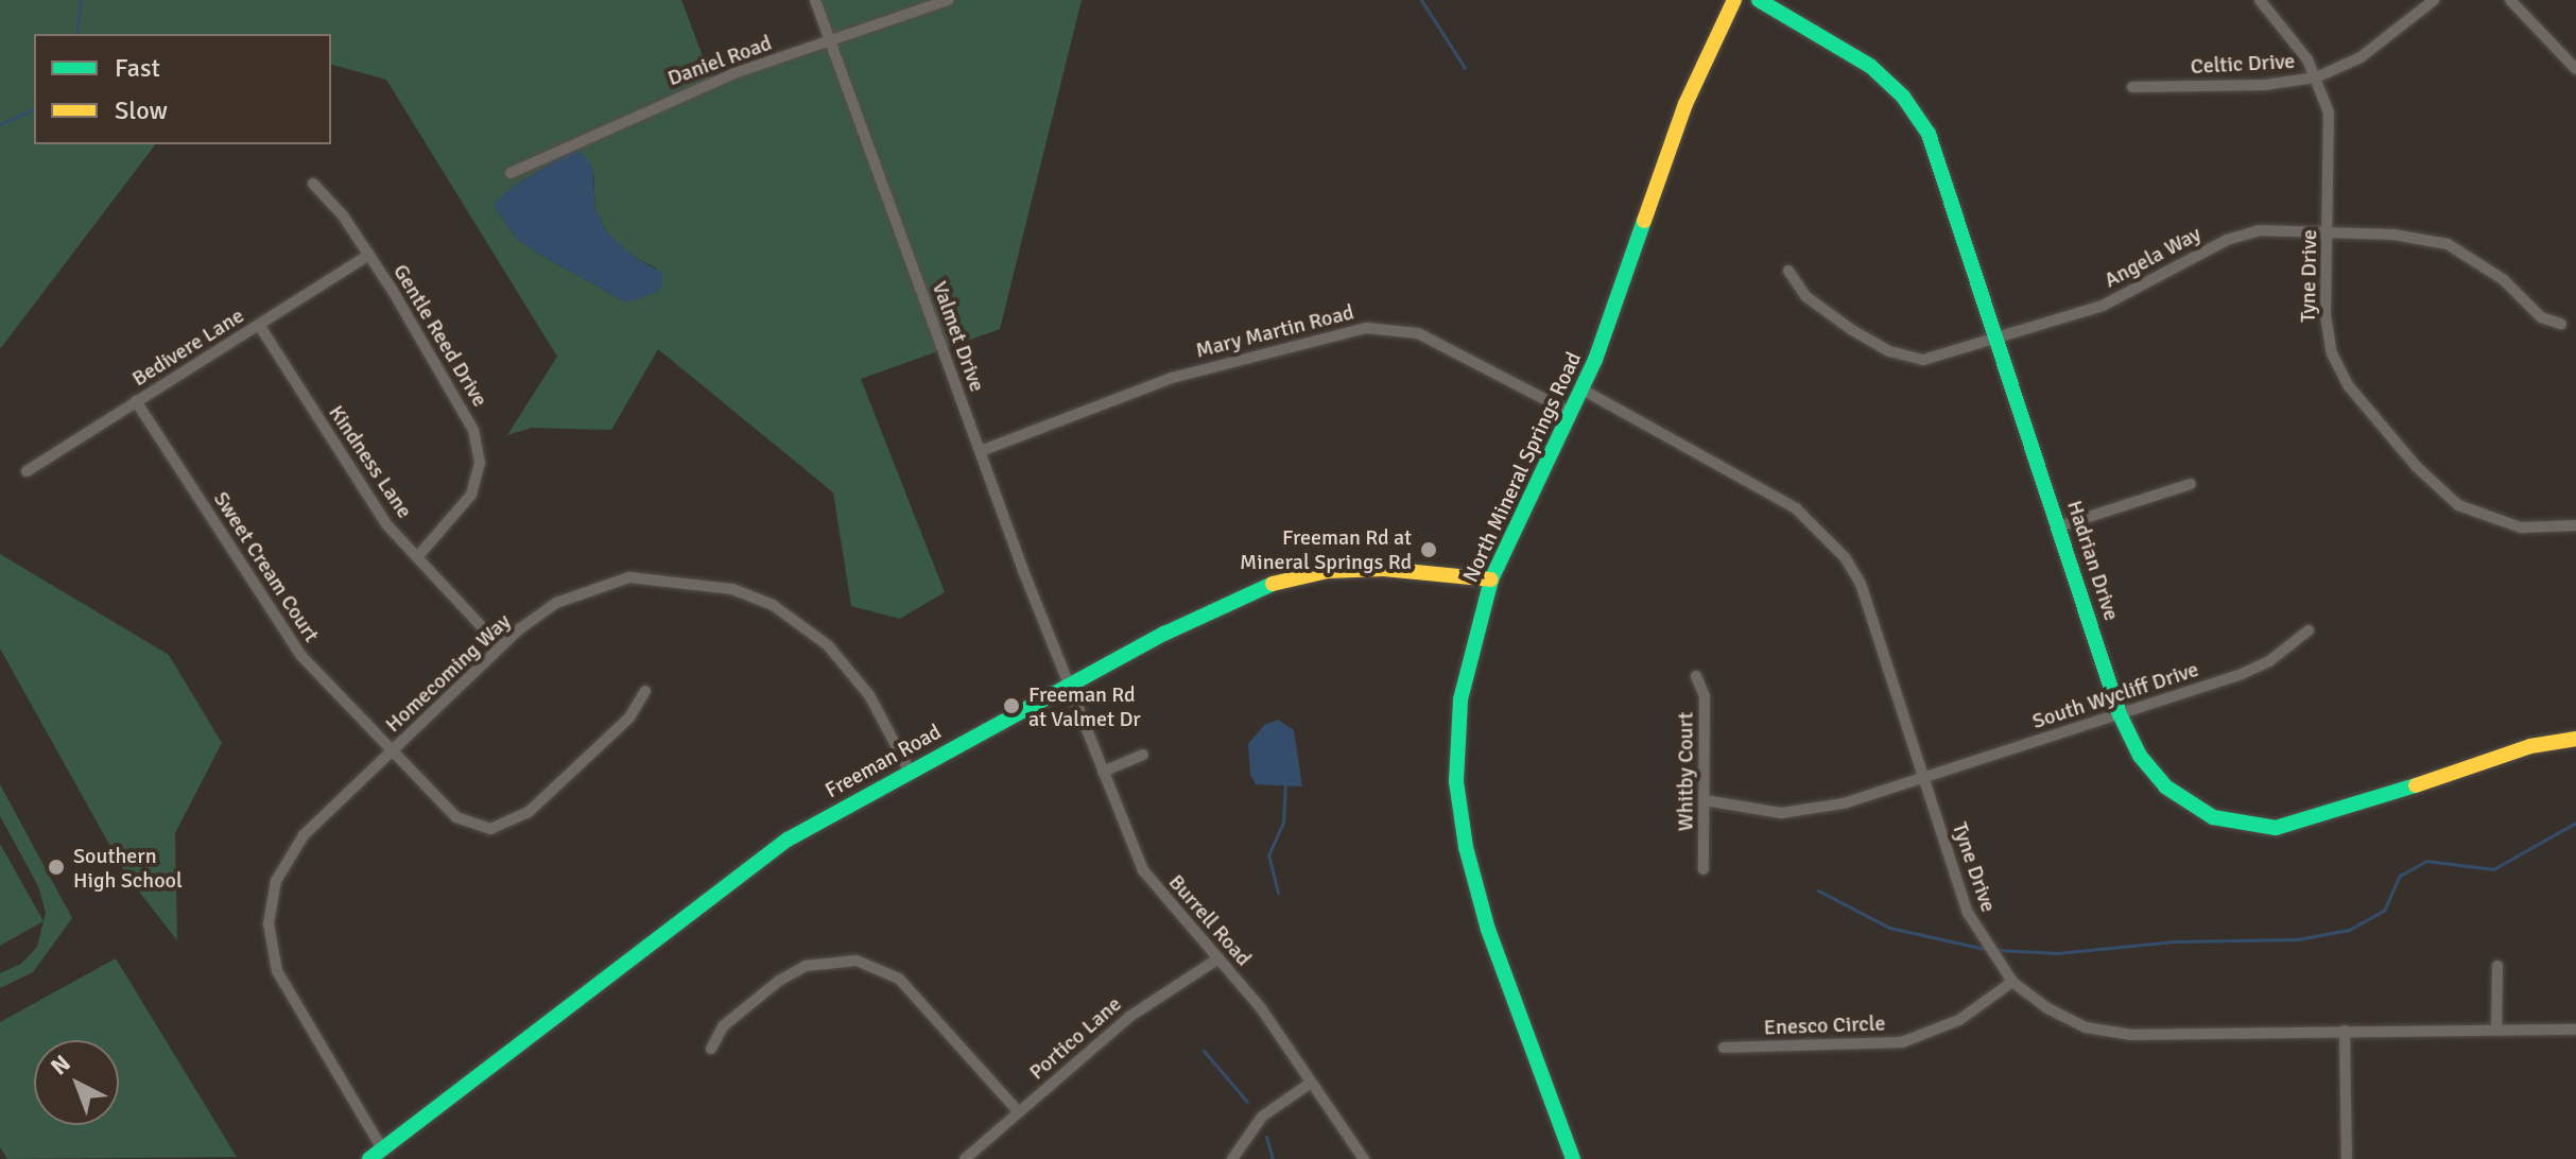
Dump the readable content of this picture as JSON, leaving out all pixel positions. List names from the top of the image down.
{
  "streets": {
    "street": [
      "Daniel Road",
      "Celtic Drive",
      "Angela Way",
      "Tyne Drive",
      "Mary Martin Road",
      "Gentle Reed Drive",
      "Valmet Drive",
      "Bedivere Lane",
      "Kindness Lane",
      "North Mineral Springs Road",
      "Hadrian Drive",
      "Sweet Cream Court",
      "Homecoming Way",
      "South Wycliff Drive",
      "Freeman Road",
      "Whitby Court",
      "Burrell Road",
      "Enesco Circle",
      "Portico Lane"
    ]
  },
  "crossings": [
    ["Daniel Road", "Valmet Drive"],
    ["Celtic Drive", "Tyne Drive"],
    ["Angela Way", "Tyne Drive"],
    ["Angela Way", "Hadrian Drive"],
    ["Tyne Drive", "North Mineral Springs Road"],
    ["Tyne Drive", "South Wycliff Drive"],
    ["Tyne Drive", "Enesco Circle"],
    ["Mary Martin Road", "Valmet Drive"],
    ["Mary Martin Road", "North Mineral Springs Road"],
    ["Gentle Reed Drive", "Bedivere Lane"],
    ["Gentle Reed Drive", "Kindness Lane"],
    ["Valmet Drive", "Freeman Road"],
    ["Valmet Drive", "Burrell Road"],
    ["Bedivere Lane", "Kindness Lane"],
    ["Bedivere Lane", "Sweet Cream Court"],
    ["Kindness Lane", "Homecoming Way"],
    ["North Mineral Springs Road", "Freeman Road"],
    ["Hadrian Drive", "South Wycliff Drive"],
    ["Sweet Cream Court", "Homecoming Way"],
    ["Homecoming Way", "Freeman Road"],
    ["South Wycliff Drive", "Whitby Court"],
    ["Freeman Road", "Burrell Road"],
    ["Burrell Road", "Portico Lane"]
  ],
  "places": ["Freeman Rd at Mineral Springs Rd", "Freeman Rd at Valmet Dr", "Southern High School"],
  "legend": ["Fast", "Slow"],
  "north": "top left"
}
